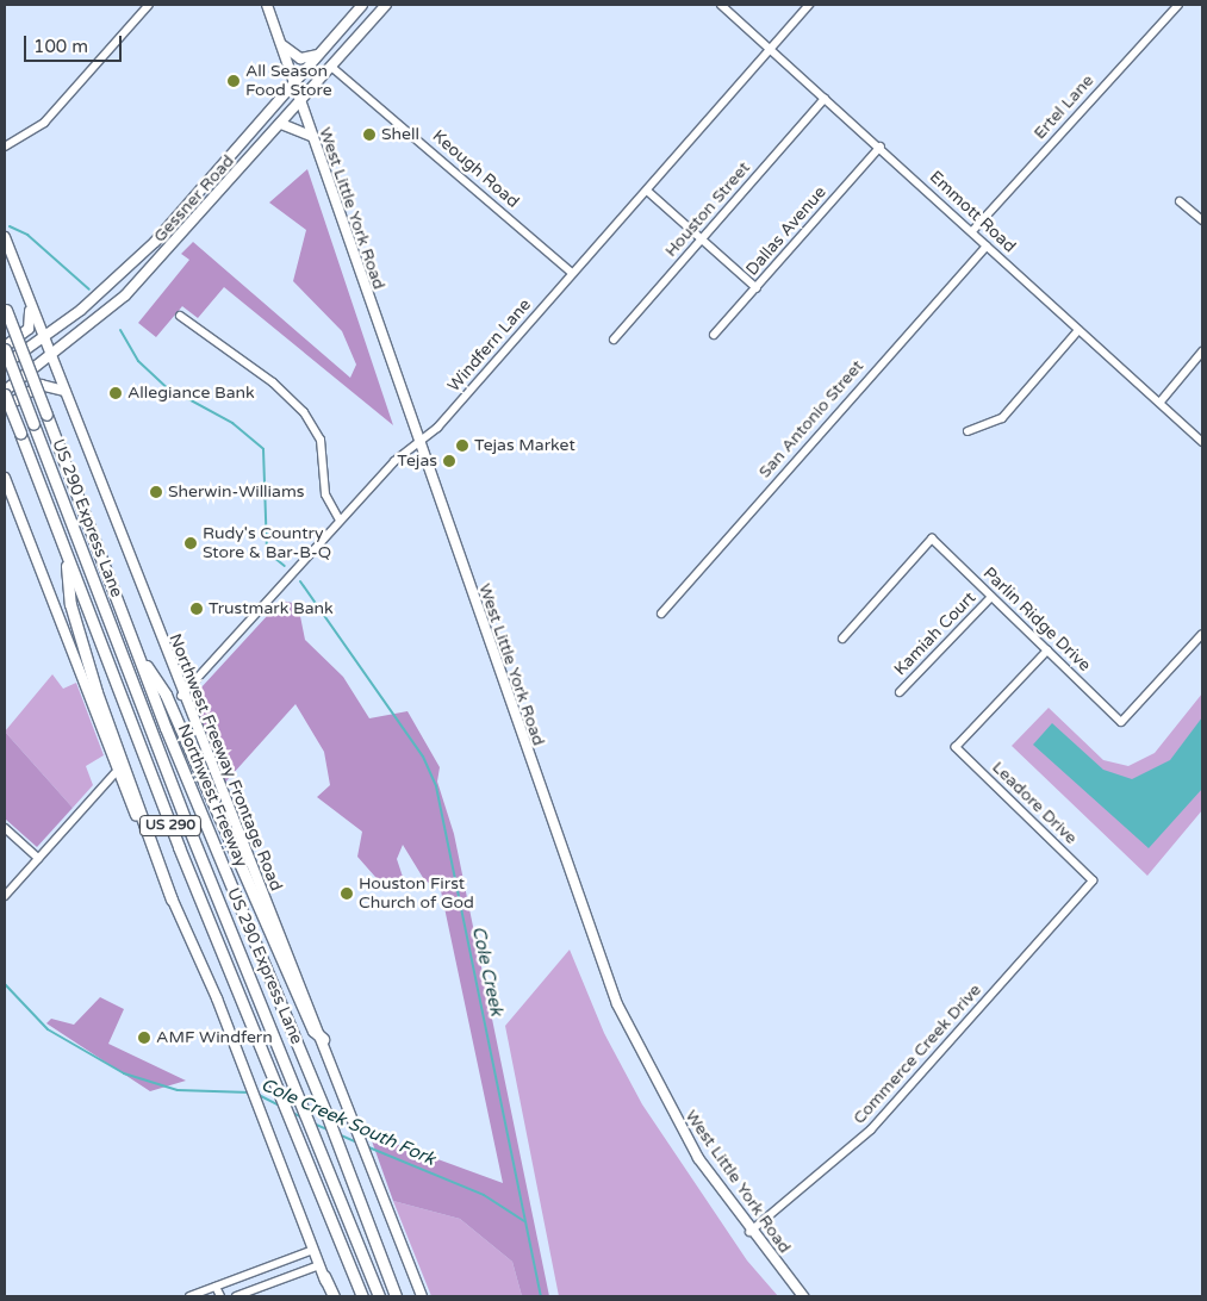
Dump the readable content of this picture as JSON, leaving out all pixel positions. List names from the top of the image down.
{
  "streets": {
    "highway": ["US 290 Express Lane", "Northwest Freeway", "US 290"],
    "main road": ["Gessner Road", "West Little York Road", "Northwest Freeway Frontage Road"],
    "street": [
      "Ertel Lane",
      "Keough Road",
      "Houston Street",
      "Emmott Road",
      "Dallas Avenue",
      "Windfern Lane",
      "San Antonio Street",
      "Parlin Ridge Drive",
      "Kamiah Court",
      "Leadore Drive",
      "Commerce Creek Drive"
    ]
  },
  "crossings": [
    ["Ertel Lane", "Emmott Road"],
    ["Keough Road", "Gessner Road"],
    ["Keough Road", "Windfern Lane"],
    ["Gessner Road", "West Little York Road"],
    ["Gessner Road", "Northwest Freeway Frontage Road"],
    ["Gessner Road", "US 290"],
    ["West Little York Road", "Windfern Lane"],
    ["West Little York Road", "Commerce Creek Drive"],
    ["Houston Street", "Emmott Road"],
    ["Emmott Road", "Dallas Avenue"],
    ["Emmott Road", "Windfern Lane"],
    ["Emmott Road", "San Antonio Street"],
    ["Windfern Lane", "Northwest Freeway Frontage Road"],
    ["Parlin Ridge Drive", "Kamiah Court"],
    ["Parlin Ridge Drive", "Leadore Drive"],
    ["Leadore Drive", "Commerce Creek Drive"]
  ],
  "water": ["Cole Creek", "Cole Creek South Fork"],
  "places": [
    "All Season Food Store",
    "Shell",
    "Allegiance Bank",
    "Tejas Market",
    "Tejas",
    "Sherwin-Williams",
    "Rudy's Country Store & Bar-B-Q",
    "Trustmark Bank",
    "Houston First Church of God",
    "AMF Windfern"
  ],
  "scale_bar": "100 m"
}
